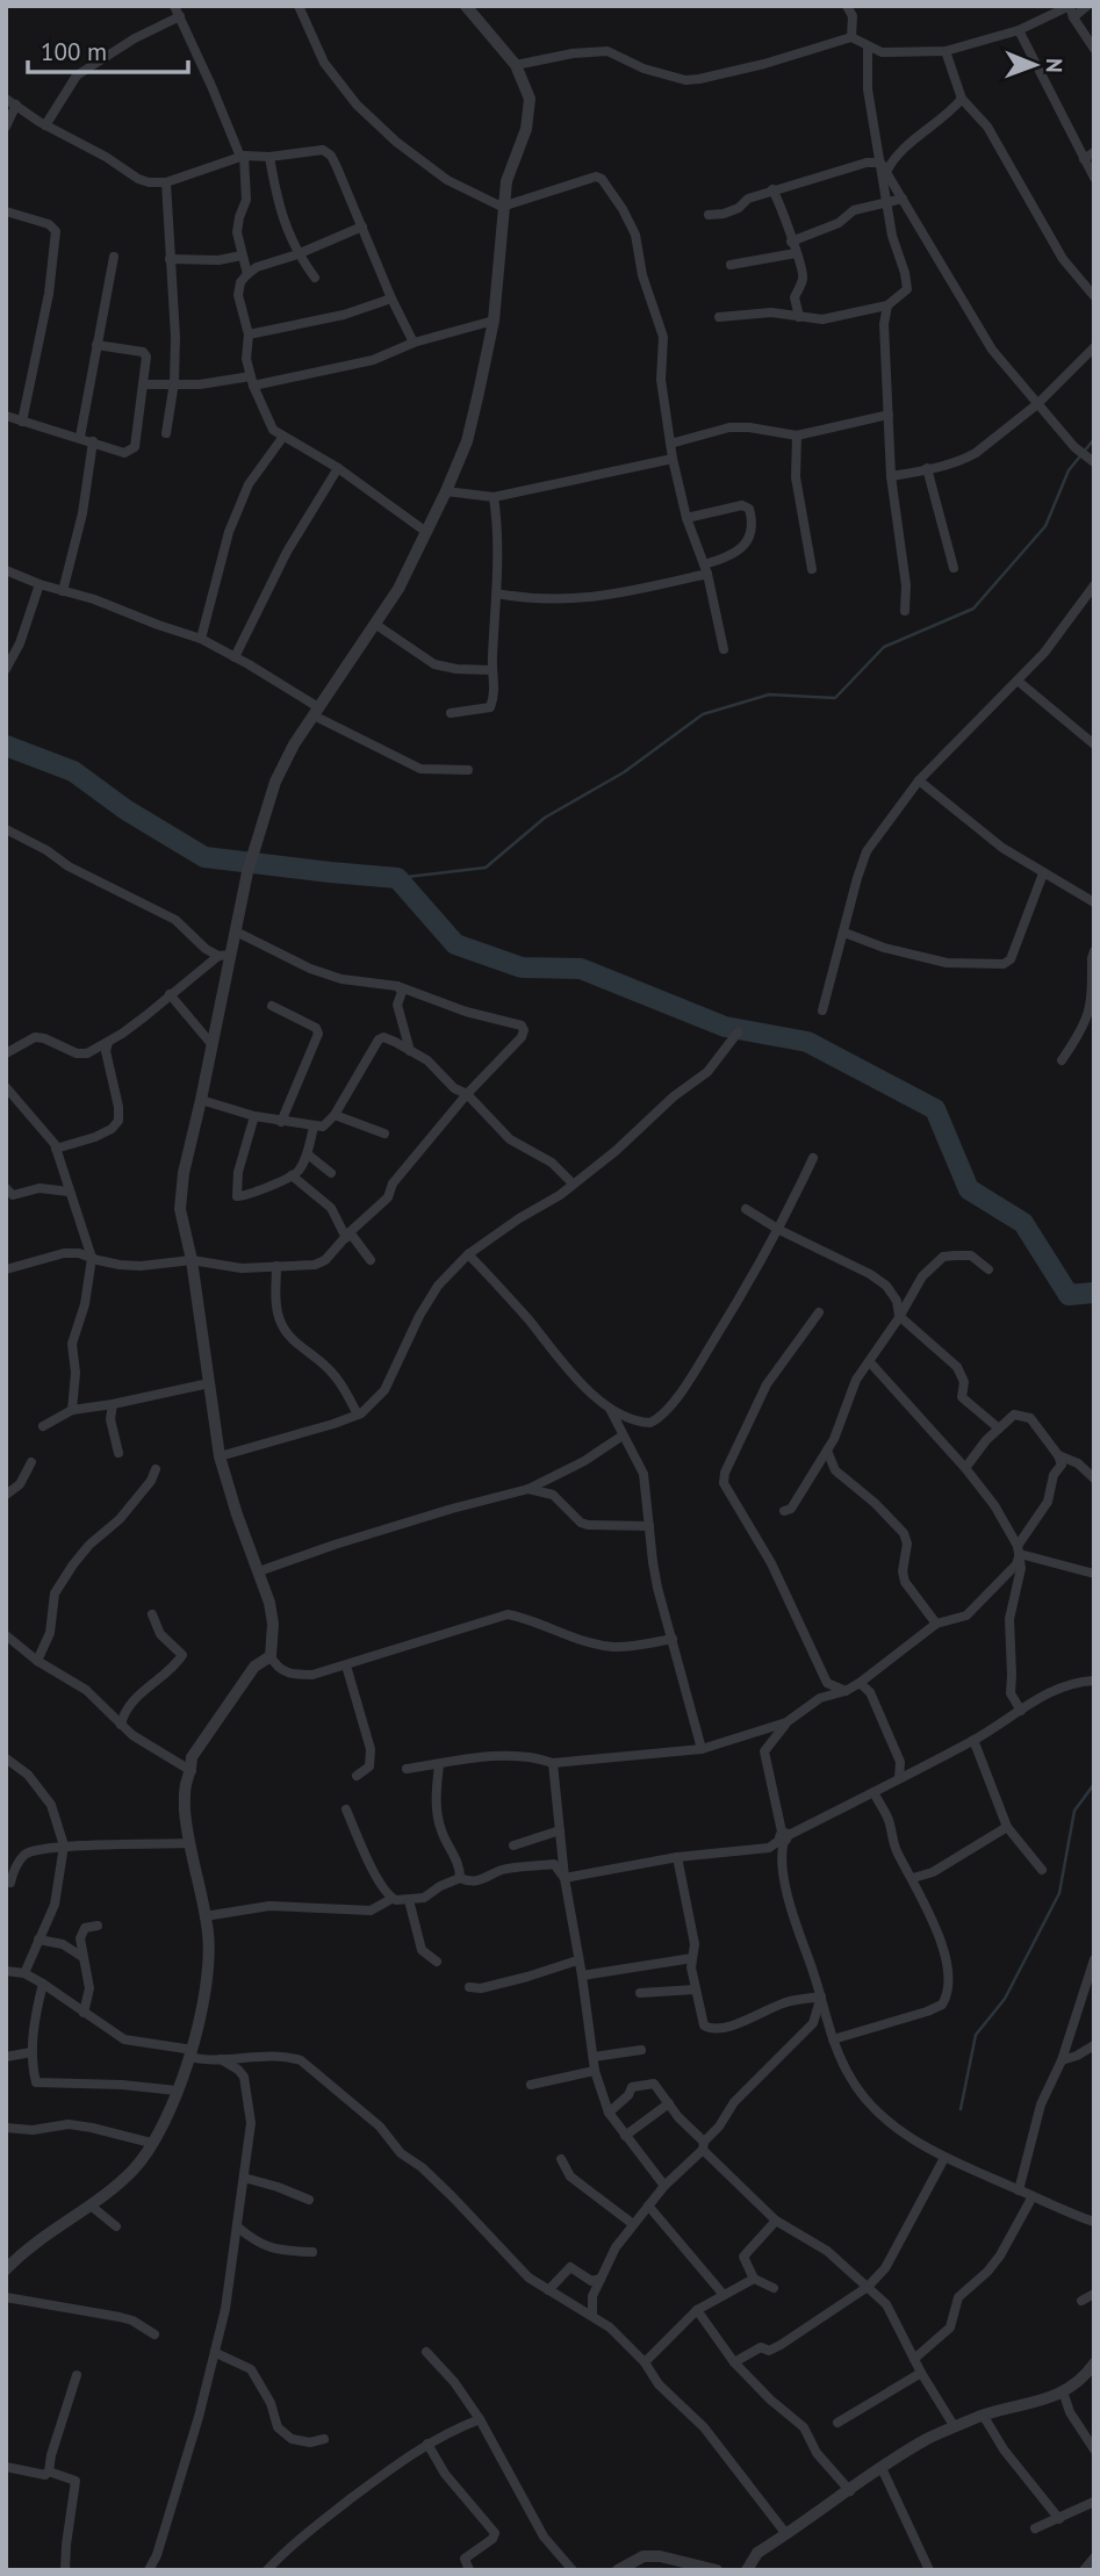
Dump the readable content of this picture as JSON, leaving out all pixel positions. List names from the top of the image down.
{
  "scale_bar": "100 m",
  "north": "right"
}
